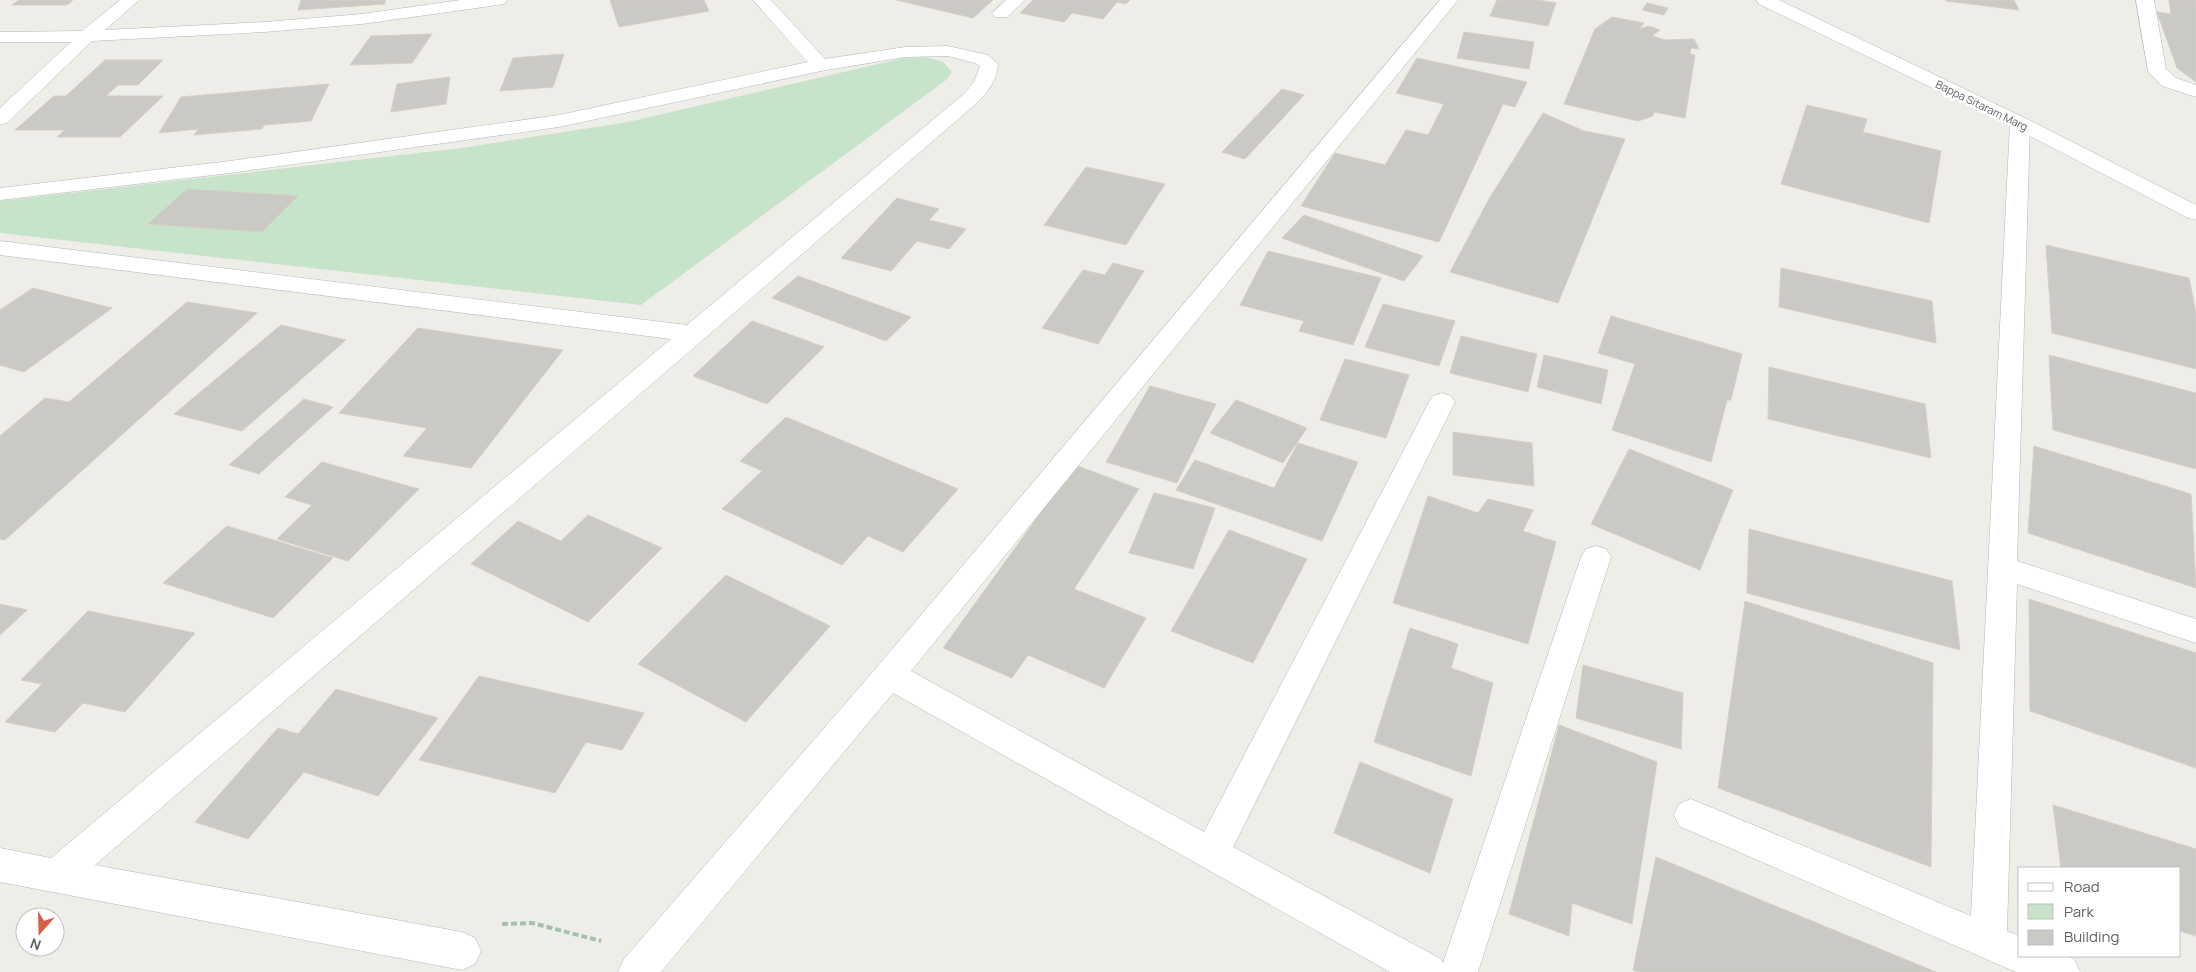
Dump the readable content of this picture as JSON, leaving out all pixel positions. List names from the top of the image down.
{
  "streets": {
    "street": ["Bappa Sitaram Marg"]
  },
  "legend": ["Road", "Park", "Building"],
  "north": "bottom"
}
